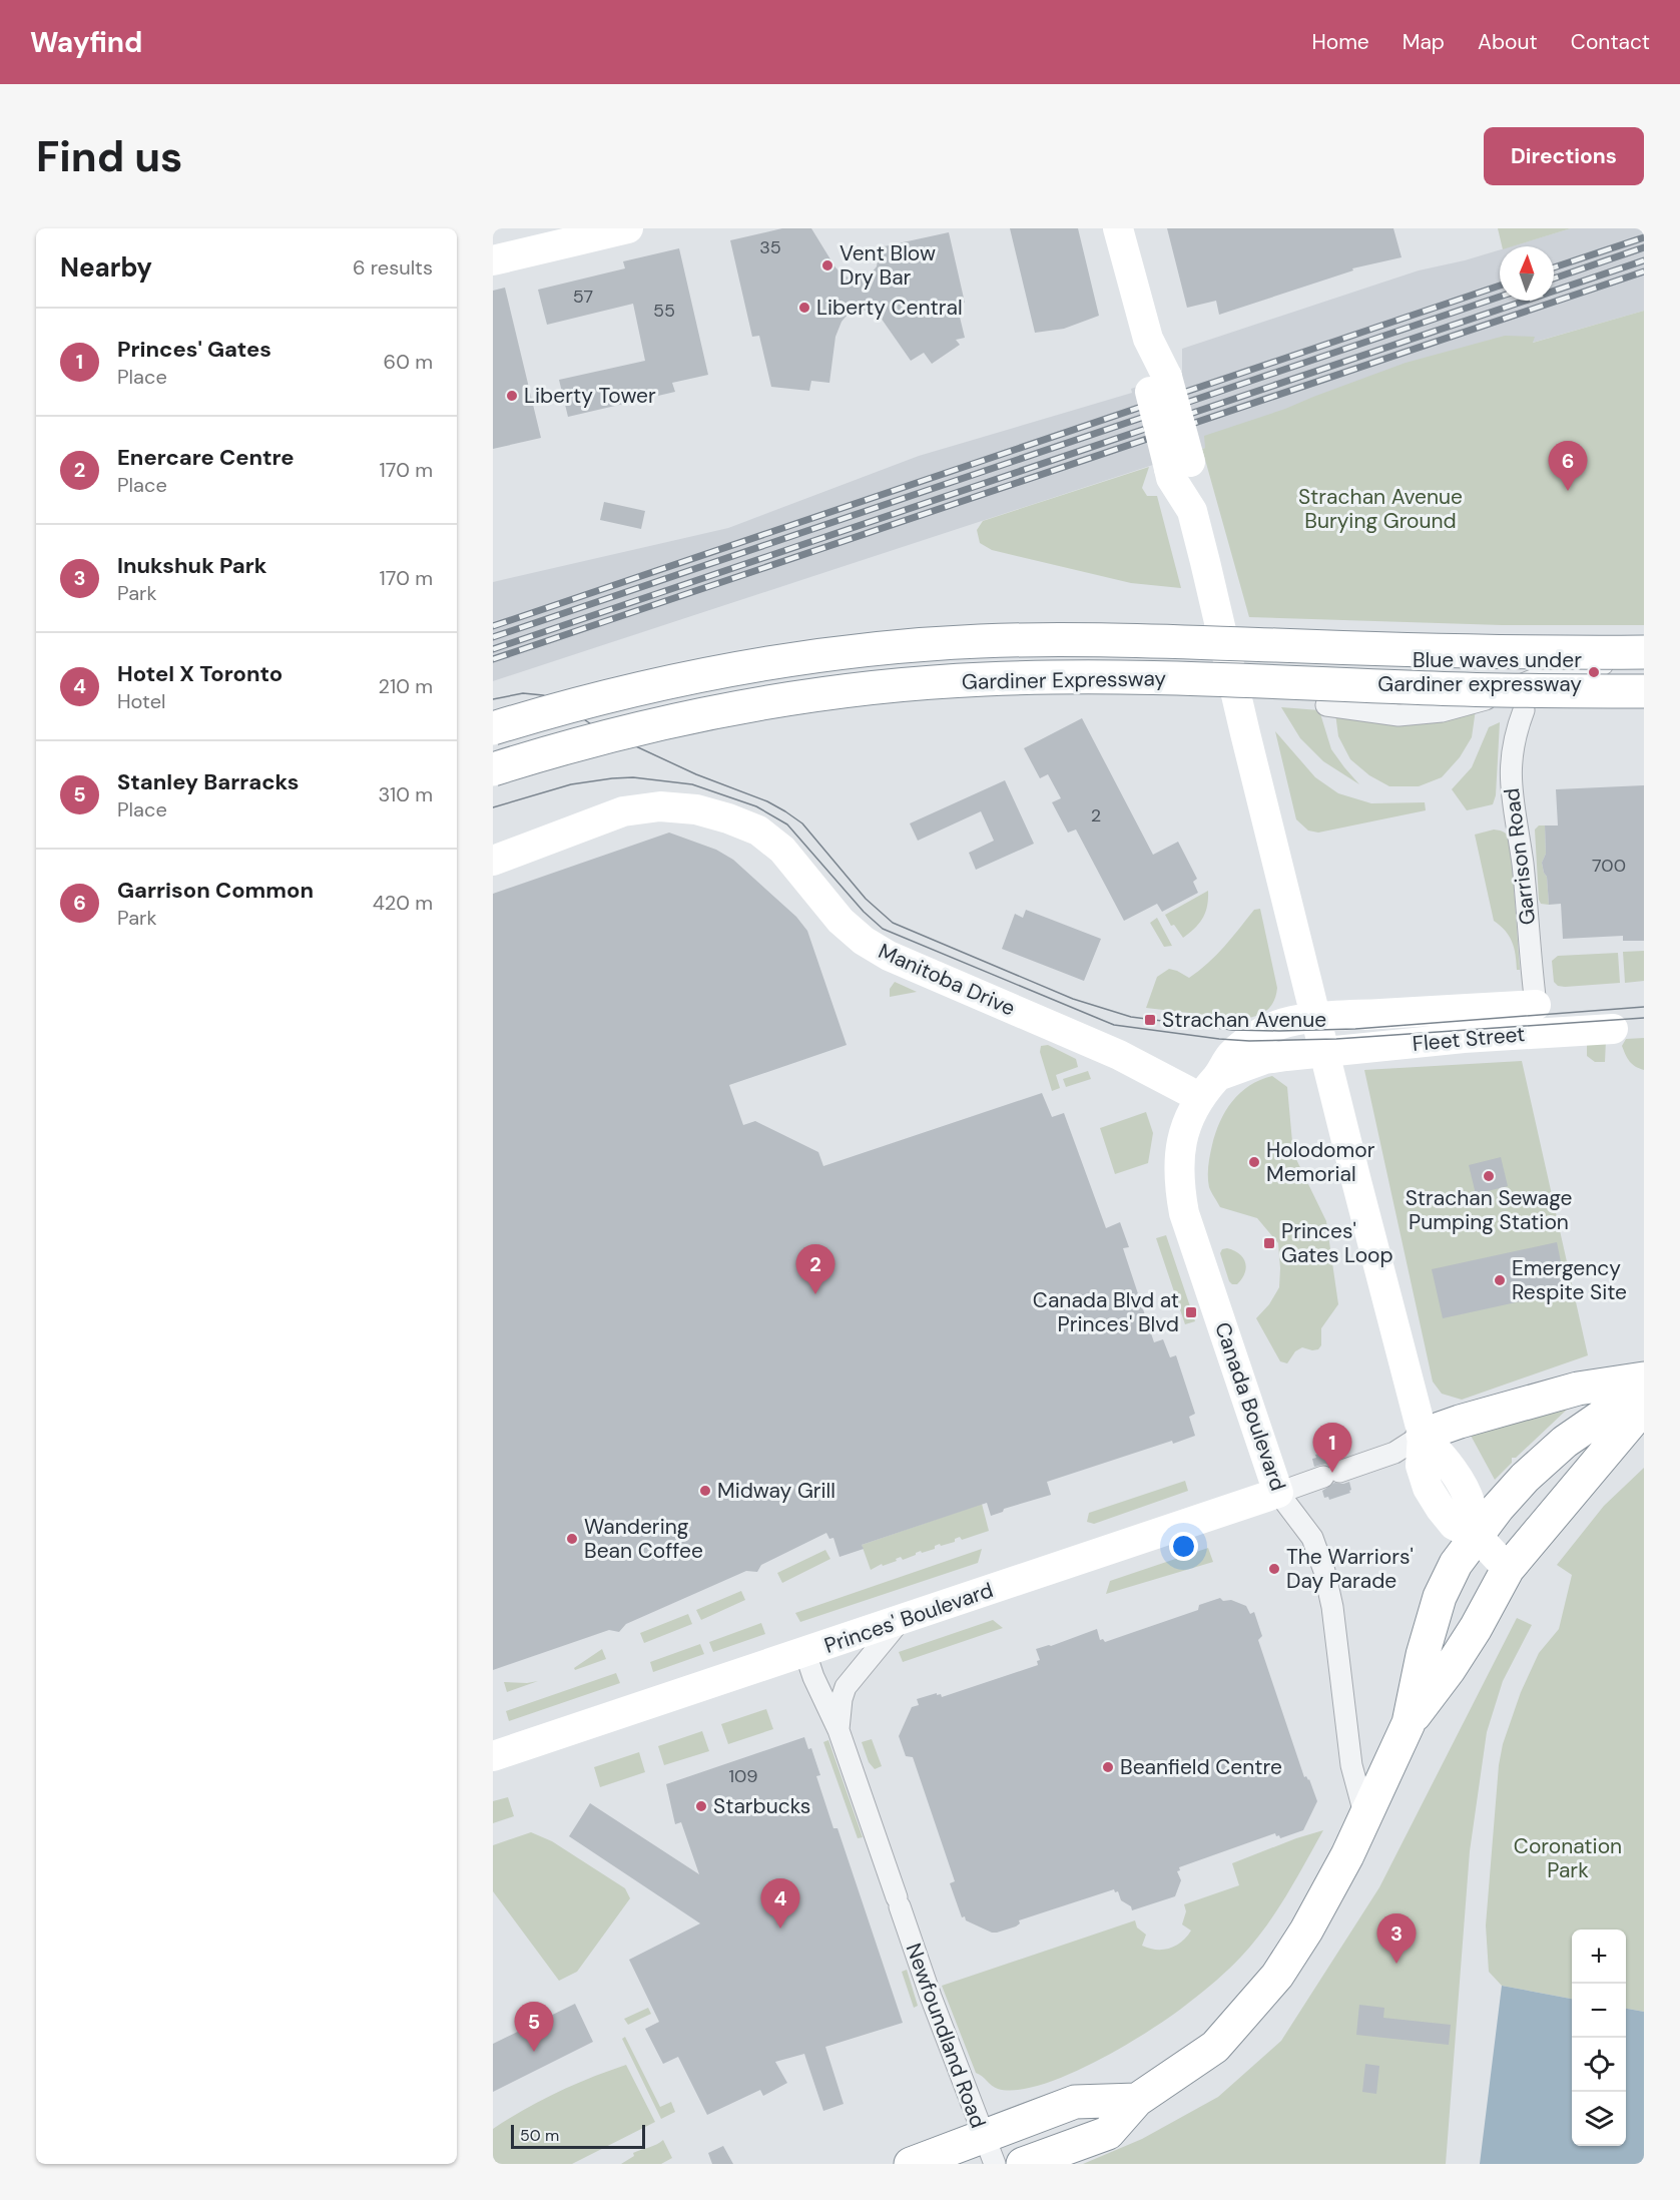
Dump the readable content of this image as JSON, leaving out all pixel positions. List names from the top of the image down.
{
  "streets": {
    "highway": ["Gardiner Expressway"],
    "street": [
      "Garrison Road",
      "Manitoba Drive",
      "Fleet Street",
      "Canada Boulevard",
      "Princes' Boulevard",
      "Newfoundland Road"
    ]
  },
  "crossings": [
    ["Garrison Road", "Fleet Street"],
    ["Manitoba Drive", "Canada Boulevard"],
    ["Canada Boulevard", "Princes' Boulevard"],
    ["Princes' Boulevard", "Newfoundland Road"]
  ],
  "parks": ["Strachan Avenue Burying Ground", "Coronation Park"],
  "places": {
    "other": [
      "Vent Blow Dry Bar",
      "Liberty Central",
      "Liberty Tower",
      "Blue waves under Gardiner expressway",
      "Holodomor Memorial",
      "Strachan Sewage Pumping Station",
      "Emergency Respite Site",
      "Midway Grill",
      "Wandering Bean Coffee",
      "The Warriors' Day Parade",
      "Beanfield Centre",
      "Starbucks"
    ],
    "transit": ["Strachan Avenue", "Princes' Gates Loop", "Canada Blvd at Princes' Blvd"]
  },
  "house_numbers": [
    "35",
    "57",
    "55",
    "2",
    "700",
    "109"
  ],
  "scale_bar": "50 m",
  "north": "top",
  "page": {
    "header": "Wayfind",
    "nav": [
      "Home",
      "Map",
      "About",
      "Contact"
    ],
    "buttons": "Directions",
    "title": "Find us",
    "heading": ["Nearby", "6 results"],
    "list": [
      {
        "mark": "1",
        "name": "Princes' Gates",
        "note": "Place",
        "value": "60 m"
      },
      {
        "mark": "2",
        "name": "Enercare Centre",
        "note": "Place",
        "value": "170 m"
      },
      {
        "mark": "3",
        "name": "Inukshuk Park",
        "note": "Park",
        "value": "170 m"
      },
      {
        "mark": "4",
        "name": "Hotel X Toronto",
        "note": "Hotel",
        "value": "210 m"
      },
      {
        "mark": "5",
        "name": "Stanley Barracks",
        "note": "Place",
        "value": "310 m"
      },
      {
        "mark": "6",
        "name": "Garrison Common",
        "note": "Park",
        "value": "420 m"
      }
    ],
    "pins": [
      "6",
      "2",
      "1",
      "4",
      "3",
      "5"
    ],
    "map_buttons": ["+", "−"],
    "scale": "50 m"
  }
}
